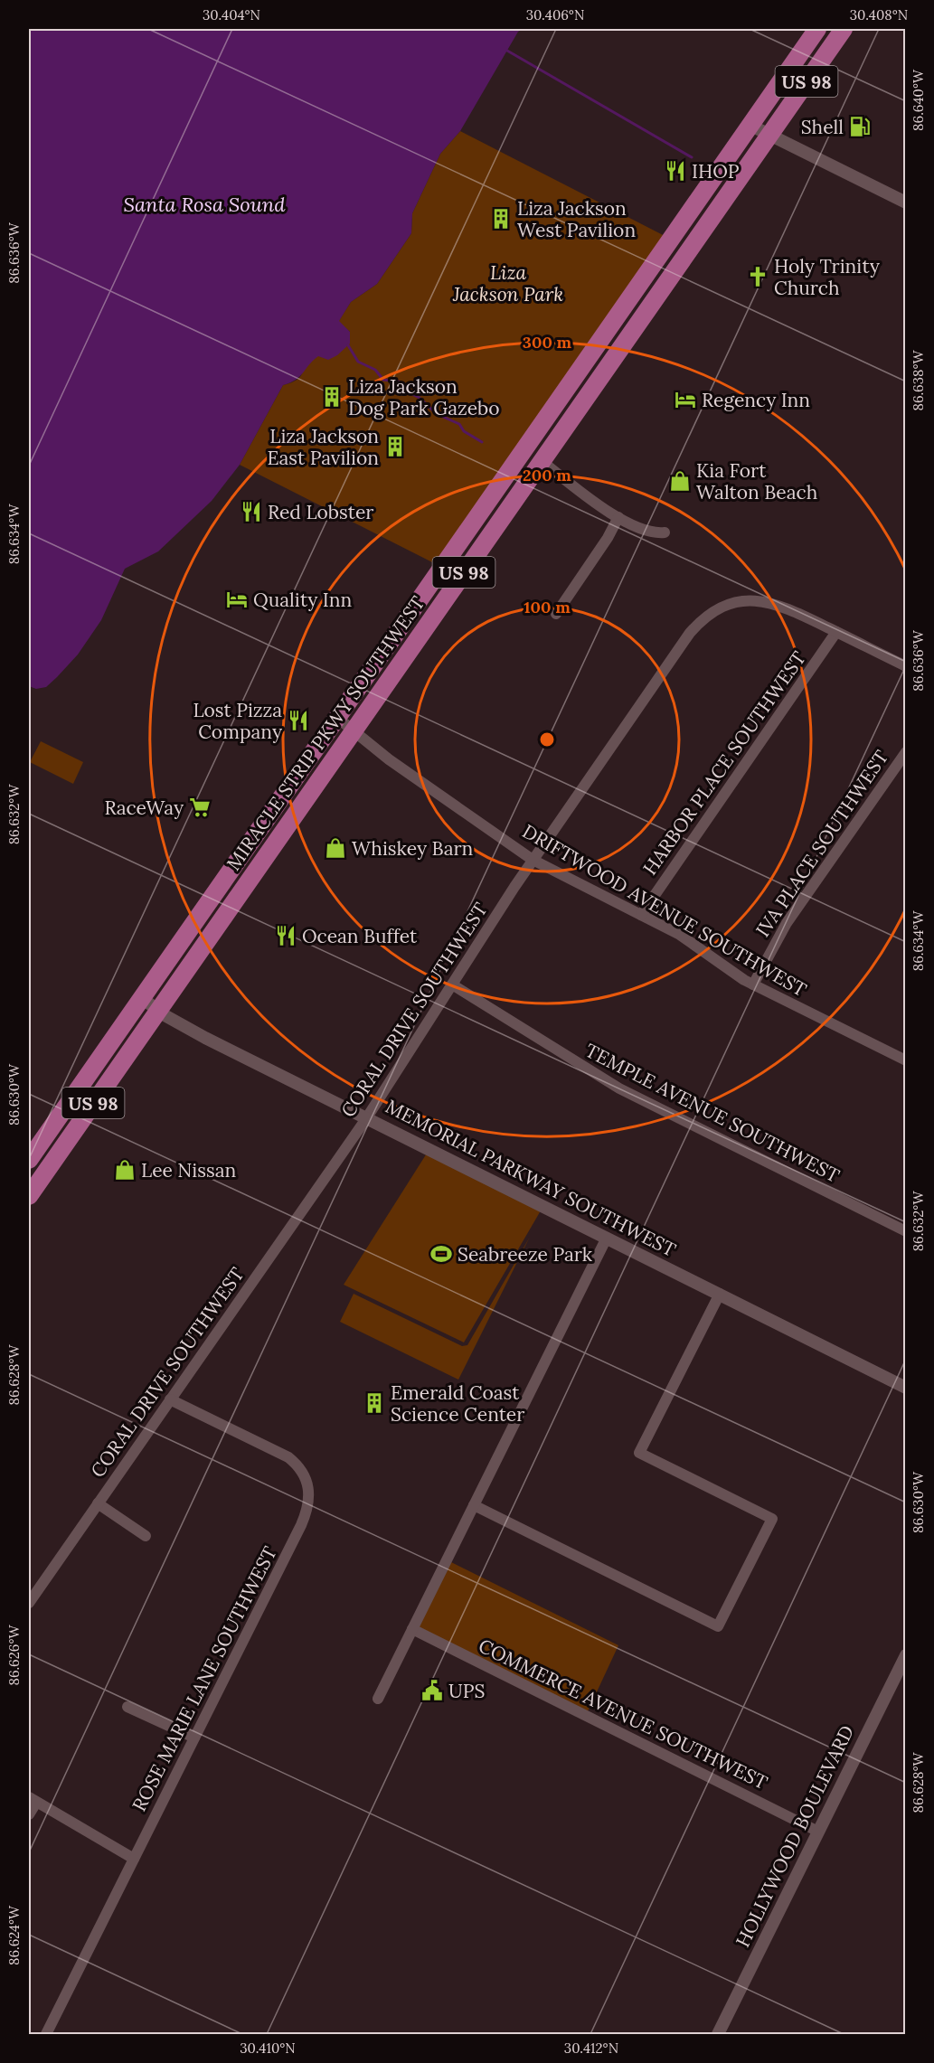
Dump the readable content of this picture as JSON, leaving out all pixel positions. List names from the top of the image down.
{
  "streets": {
    "highway": ["US 98", "MIRACLE STRIP PKWY SOUTHWEST"],
    "street": [
      "HARBOR PLACE SOUTHWEST",
      "IVA PLACE SOUTHWEST",
      "DRIFTWOOD AVENUE SOUTHWEST",
      "CORAL DRIVE SOUTHWEST",
      "TEMPLE AVENUE SOUTHWEST",
      "MEMORIAL PARKWAY SOUTHWEST",
      "ROSE MARIE LANE SOUTHWEST",
      "COMMERCE AVENUE SOUTHWEST",
      "HOLLYWOOD BOULEVARD"
    ]
  },
  "crossings": [
    ["MIRACLE STRIP PKWY SOUTHWEST", "DRIFTWOOD AVENUE SOUTHWEST"],
    ["MIRACLE STRIP PKWY SOUTHWEST", "MEMORIAL PARKWAY SOUTHWEST"],
    ["HARBOR PLACE SOUTHWEST", "DRIFTWOOD AVENUE SOUTHWEST"],
    ["HARBOR PLACE SOUTHWEST", "CORAL DRIVE SOUTHWEST"],
    ["IVA PLACE SOUTHWEST", "DRIFTWOOD AVENUE SOUTHWEST"],
    ["DRIFTWOOD AVENUE SOUTHWEST", "CORAL DRIVE SOUTHWEST"],
    ["CORAL DRIVE SOUTHWEST", "TEMPLE AVENUE SOUTHWEST"],
    ["CORAL DRIVE SOUTHWEST", "MEMORIAL PARKWAY SOUTHWEST"],
    ["CORAL DRIVE SOUTHWEST", "ROSE MARIE LANE SOUTHWEST"],
    ["COMMERCE AVENUE SOUTHWEST", "HOLLYWOOD BOULEVARD"]
  ],
  "water": ["Santa Rosa Sound"],
  "parks": ["Liza Jackson Park"],
  "places": {
    "fuel station": ["Shell"],
    "restaurant": [
      "IHOP",
      "Red Lobster",
      "Lost Pizza Company",
      "Ocean Buffet"
    ],
    "building": [
      "Liza Jackson West Pavilion",
      "Liza Jackson Dog Park Gazebo",
      "Liza Jackson East Pavilion",
      "Emerald Coast Science Center"
    ],
    "church": ["Holy Trinity Church"],
    "hotel": ["Regency Inn", "Quality Inn"],
    "shop": ["Kia Fort Walton Beach", "Whiskey Barn", "Lee Nissan"],
    "supermarket": ["RaceWay"],
    "sports": ["Seabreeze Park"],
    "public building": ["UPS"]
  },
  "coordinates": [
    "30.404°N",
    "30.406°N",
    "30.408°N",
    "86.640°W",
    "86.636°W",
    "86.638°W",
    "86.634°W",
    "86.632°W",
    "86.630°W",
    "86.628°W",
    "86.626°W",
    "86.624°W",
    "30.410°N",
    "30.412°N"
  ],
  "rings": ["300 m", "200 m", "100 m"]
}
